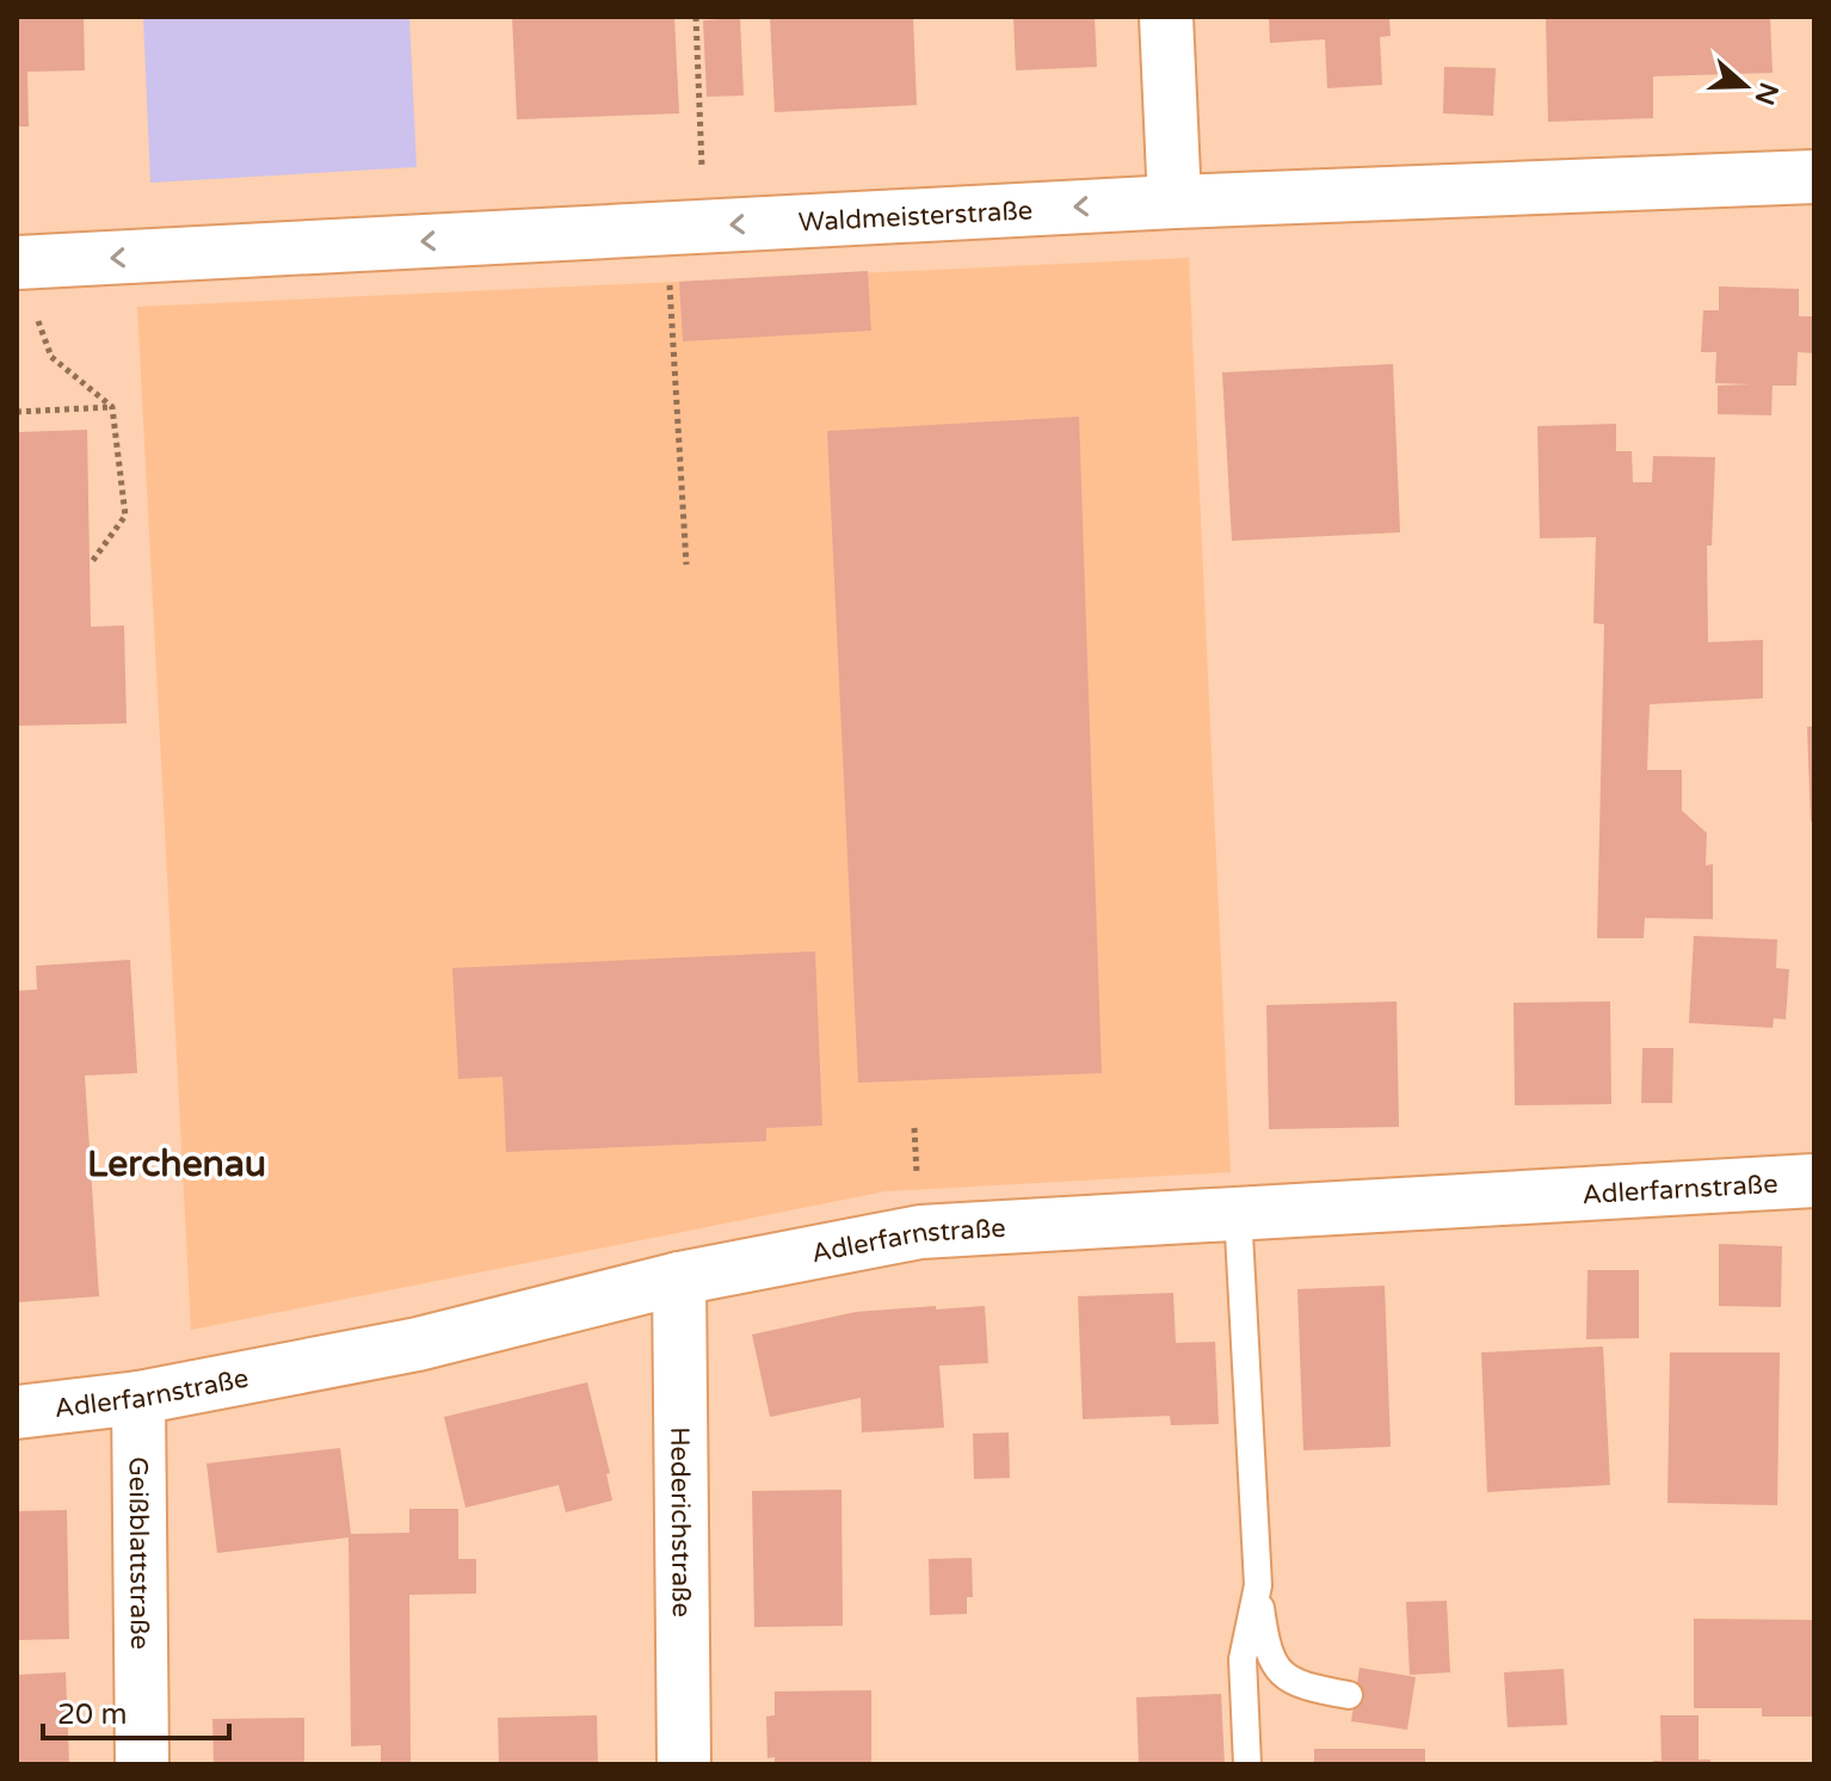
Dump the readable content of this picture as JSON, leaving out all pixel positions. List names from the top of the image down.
{
  "streets": {
    "street": [
      "Waldmeisterstraße",
      "Adlerfarnstraße",
      "Hederichstraße",
      "Geißblattstraße"
    ]
  },
  "crossings": [
    ["Adlerfarnstraße", "Hederichstraße"],
    ["Adlerfarnstraße", "Geißblattstraße"]
  ],
  "one_way": ["Waldmeisterstraße"],
  "districts": ["Lerchenau"],
  "scale_bar": "20 m",
  "north": "right"
}
